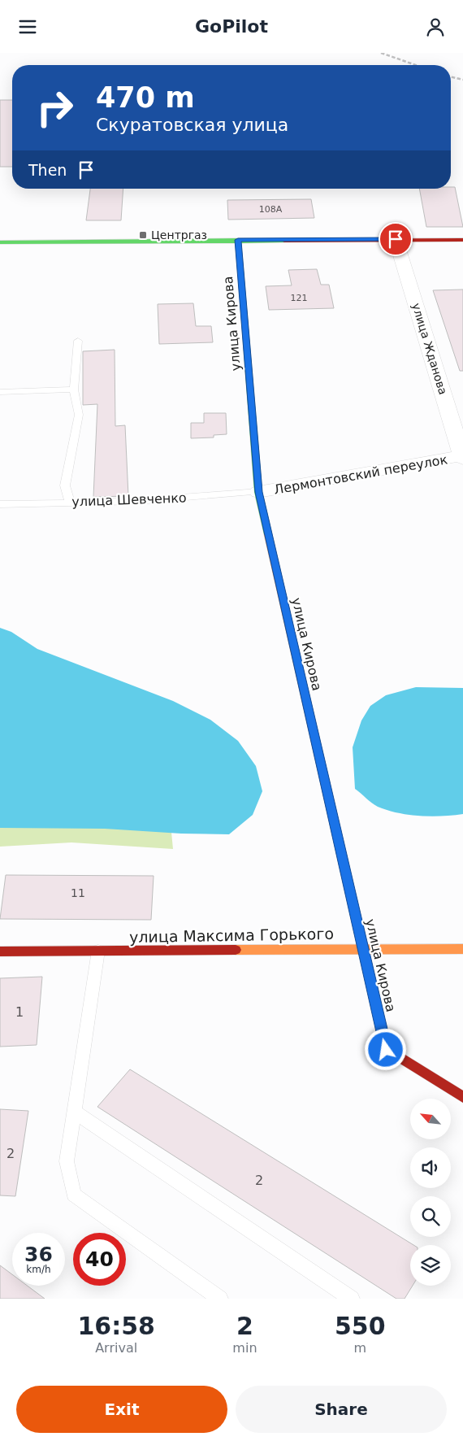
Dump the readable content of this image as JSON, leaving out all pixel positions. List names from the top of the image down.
{
  "streets": {
    "street": [
      "улица Кирова",
      "улица Жданова",
      "Лермонтовский переулок",
      "улица Максима Горького"
    ],
    "lane": ["улица Шевченко"]
  },
  "crossings": [
    ["улица Кирова", "Лермонтовский переулок"],
    ["улица Кирова", "улица Шевченко"],
    ["улица Кирова", "улица Максима Горького"],
    ["улица Жданова", "Лермонтовский переулок"],
    ["Лермонтовский переулок", "улица Шевченко"]
  ],
  "places": {
    "transit": ["Центргаз"]
  },
  "house_numbers": [
    "108А",
    "121",
    "11",
    "1",
    "2",
    "2"
  ],
  "north": "top left",
  "page": {
    "header": "GoPilot",
    "turn": ["470 m", "Скуратовская улица"],
    "then": "Then",
    "speed": "36 km/h",
    "limit": "40",
    "eta": [
      "16:58",
      "Arrival",
      "2",
      "min",
      "550",
      "m"
    ],
    "buttons": ["Exit", "Share"]
  }
}
